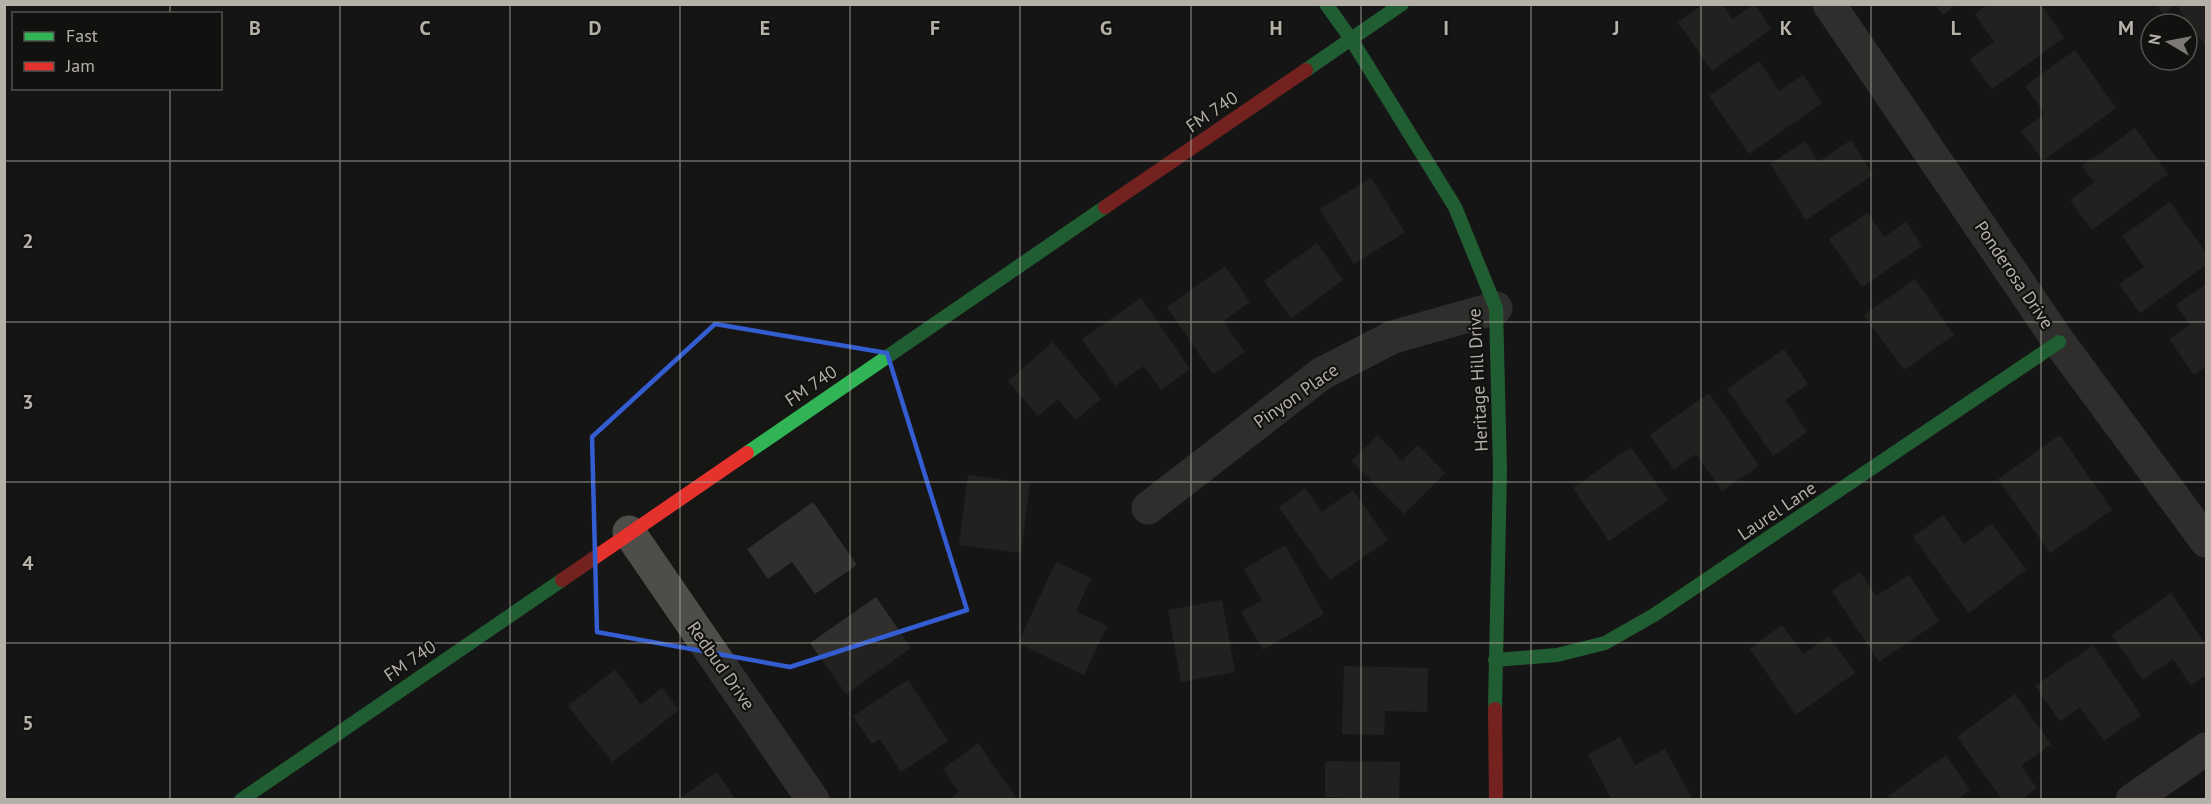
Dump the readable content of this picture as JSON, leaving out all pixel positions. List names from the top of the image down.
{
  "streets": {
    "street": [
      "FM 740",
      "Ponderosa Drive",
      "Heritage Hill Drive",
      "Pinyon Place",
      "Laurel Lane",
      "Redbud Drive"
    ]
  },
  "crossings": [
    ["FM 740", "Heritage Hill Drive"],
    ["FM 740", "Redbud Drive"],
    ["Ponderosa Drive", "Laurel Lane"],
    ["Heritage Hill Drive", "Pinyon Place"],
    ["Heritage Hill Drive", "Laurel Lane"]
  ],
  "legend": ["Fast", "Jam"],
  "north": "left",
  "grid": {
    "columns": [
      "B",
      "C",
      "D",
      "E",
      "F",
      "G",
      "H",
      "I",
      "J",
      "K",
      "L",
      "M"
    ],
    "rows": [
      "2",
      "3",
      "4",
      "5"
    ]
  }
}
